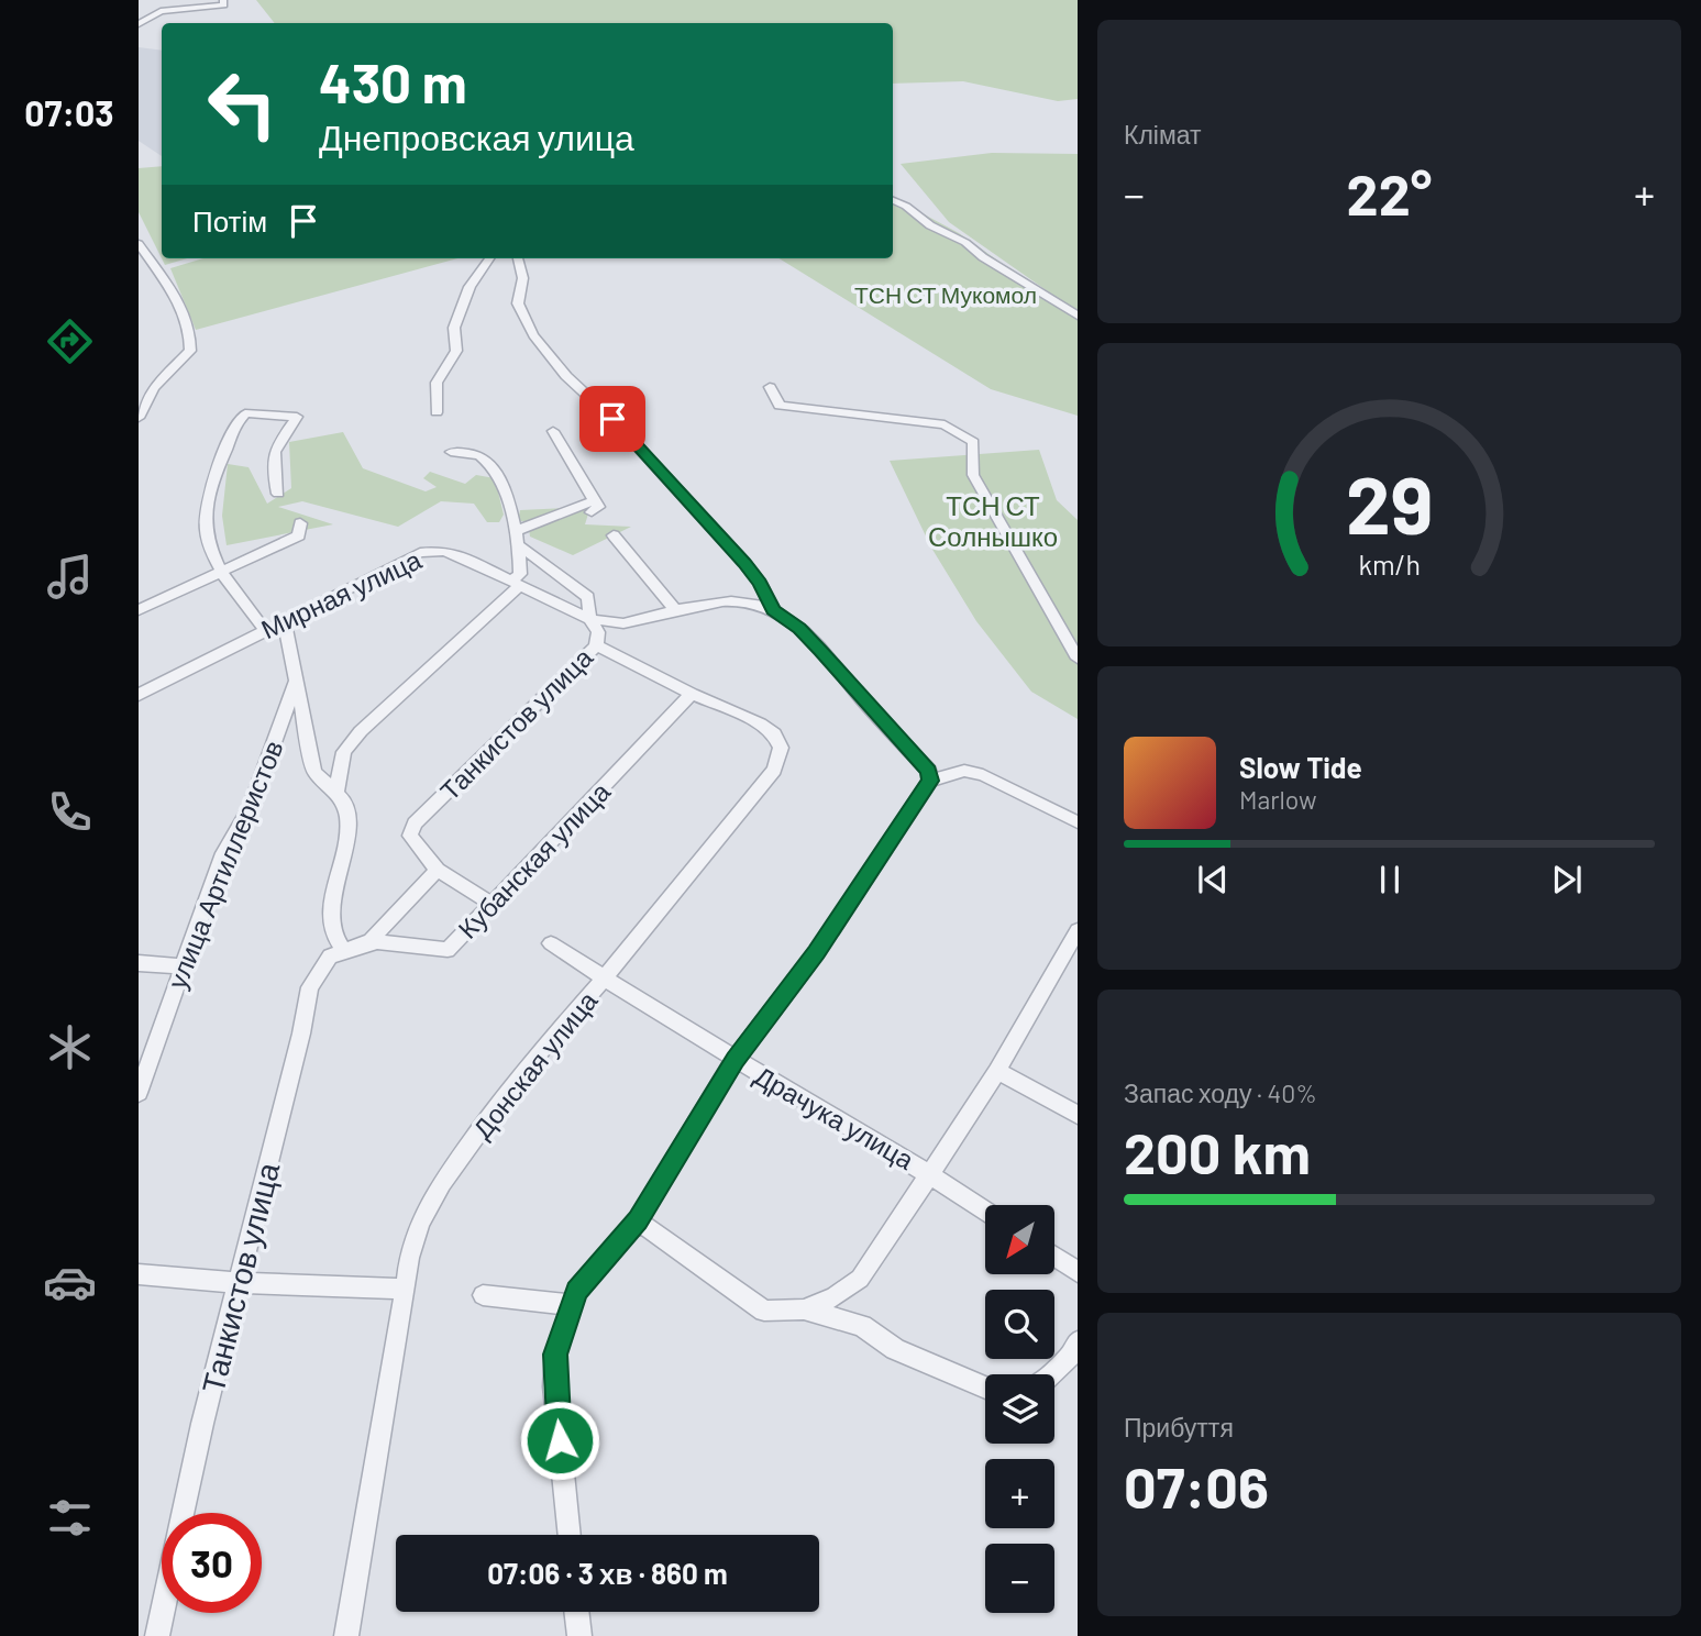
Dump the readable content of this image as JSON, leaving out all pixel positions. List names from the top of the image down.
{
  "streets": {
    "street": [
      "Мирная улица",
      "Танкистов улица",
      "Кубанская улица",
      "улица Артиллеристов",
      "Донская улица",
      "Драчука улица"
    ]
  },
  "crossings": [
    ["Мирная улица", "Танкистов улица"],
    ["Танкистов улица", "Кубанская улица"],
    ["Танкистов улица", "Донская улица"],
    ["Кубанская улица", "Донская улица"],
    ["Донская улица", "Драчука улица"]
  ],
  "parks": ["ТСН СТ Мукомол", "ТСН СТ Солнышко"],
  "north": "bottom left",
  "page": {
    "tabs": "07:03",
    "tile": [
      "Клімат",
      ["Запас ходу · 40%", "200 km"],
      ["Прибуття", "07:06"]
    ],
    "turn": ["430 m", "Днепровская улица"],
    "heat": ["−", "22°", "+"],
    "then": "Потім",
    "song": ["Slow Tide", "Marlow"],
    "map_buttons": ["+", "−"],
    "limit": "30",
    "trip": "07:06 · 3 хв · 860 m",
    "gauge": ["29", "km/h"]
  }
}
